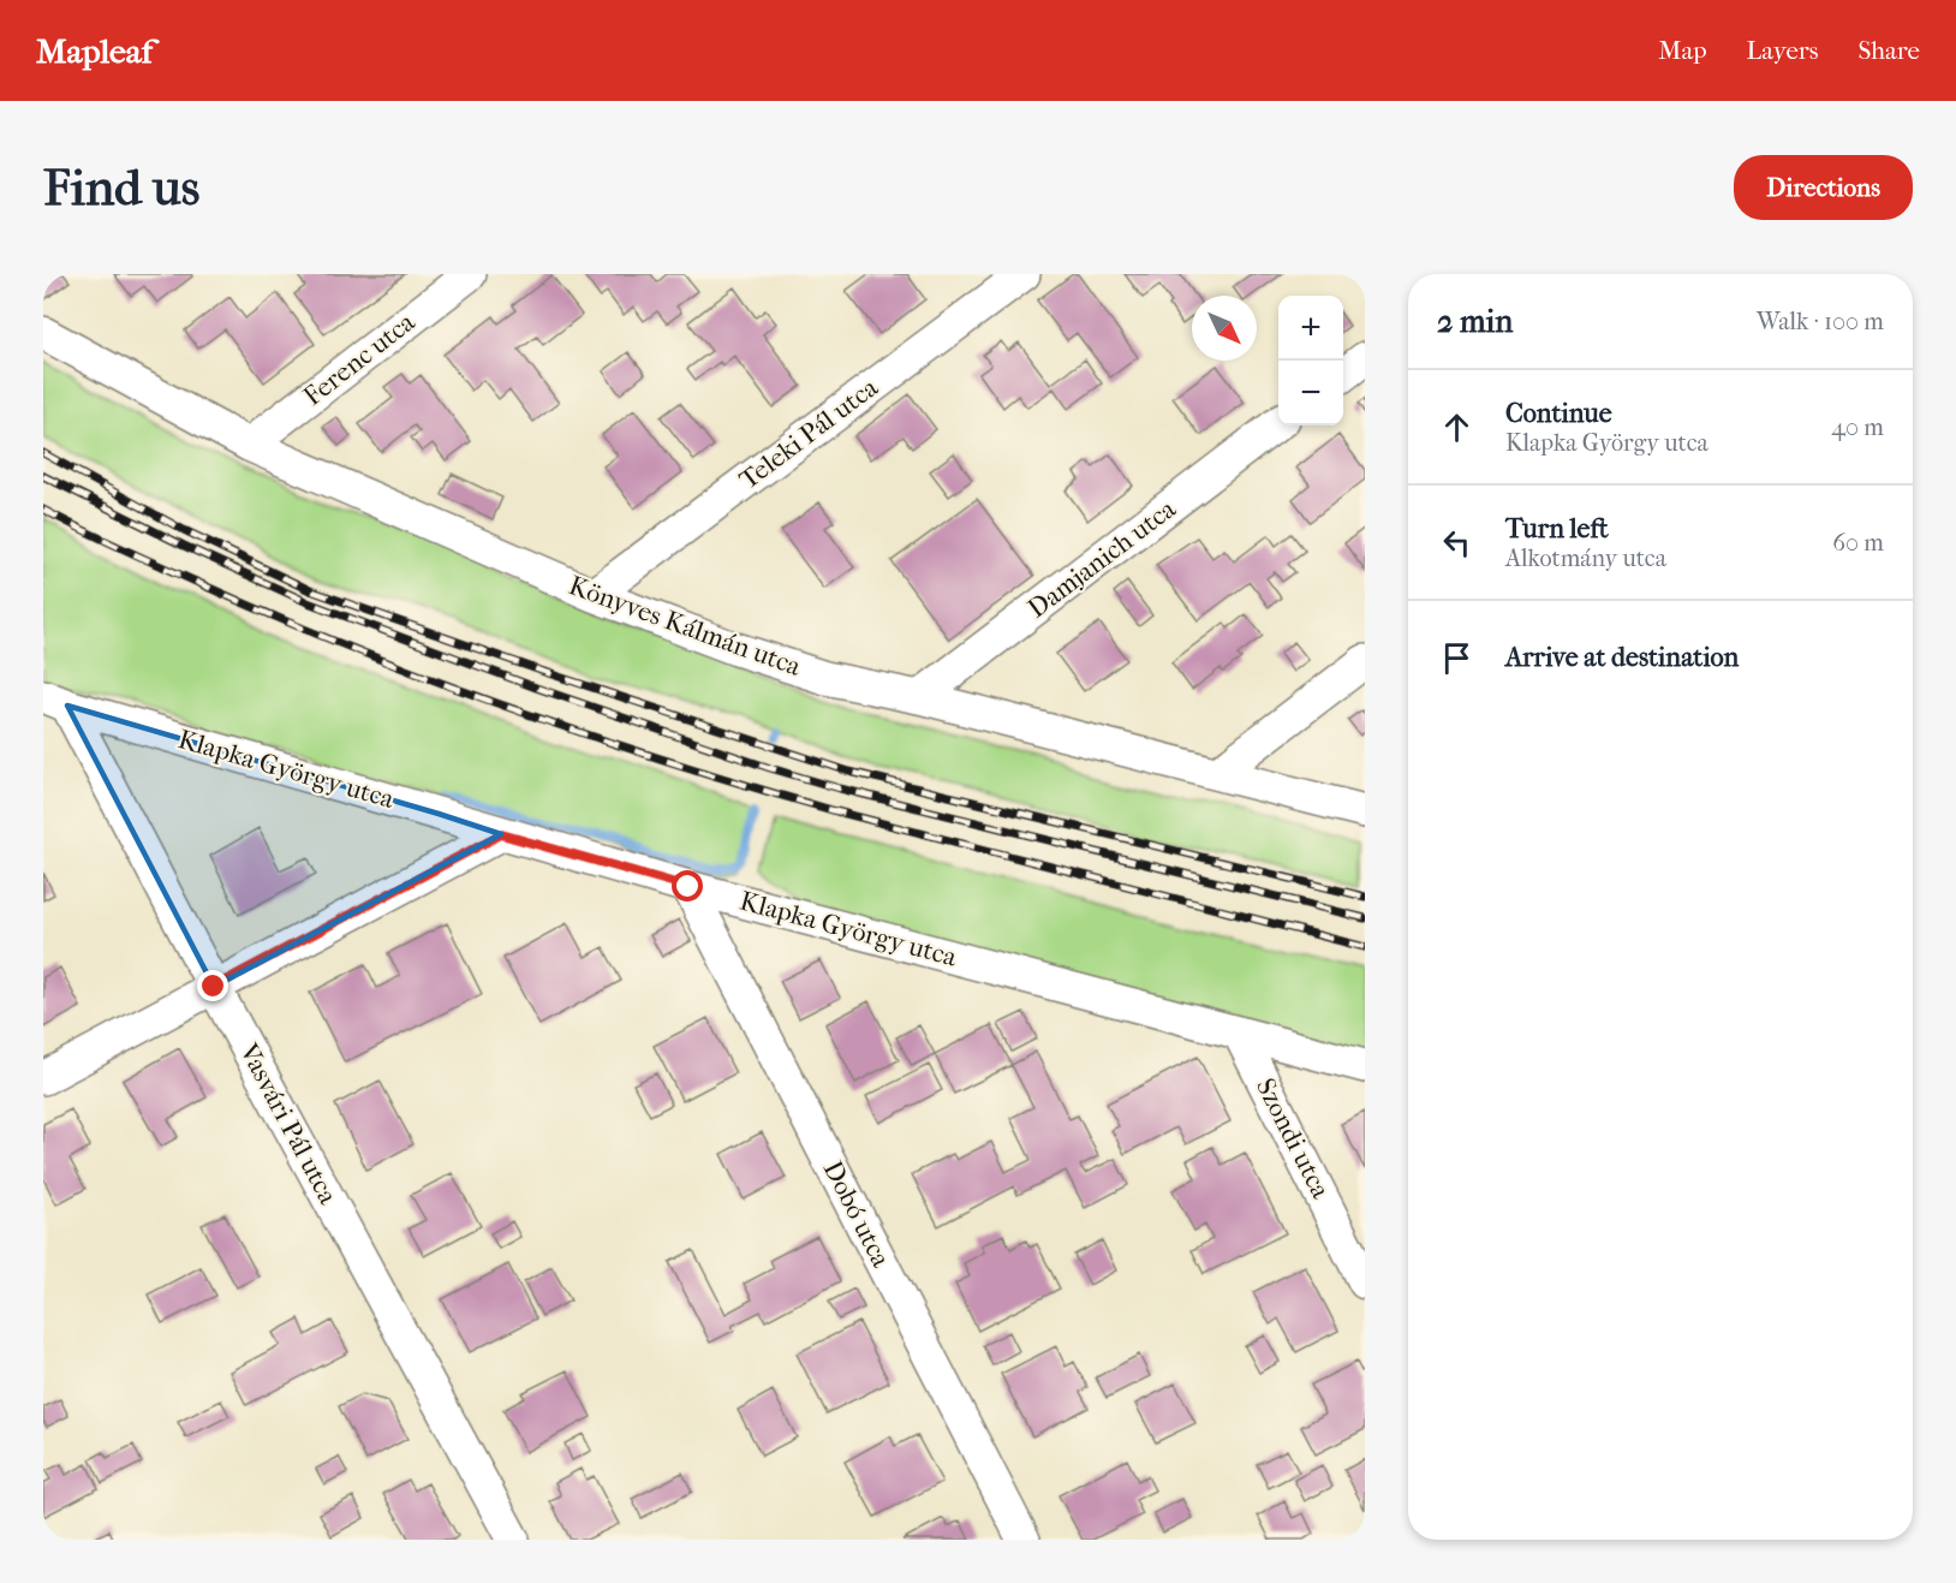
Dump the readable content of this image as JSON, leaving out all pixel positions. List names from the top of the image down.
{
  "streets": {
    "street": [
      "Ferenc utca",
      "Teleki Pál utca",
      "Damjanich utca",
      "Könyves Kálmán utca",
      "Klapka György utca",
      "Vasvári Pál utca",
      "Szondi utca",
      "Dobó utca"
    ]
  },
  "crossings": [
    ["Ferenc utca", "Könyves Kálmán utca"],
    ["Teleki Pál utca", "Könyves Kálmán utca"],
    ["Damjanich utca", "Könyves Kálmán utca"],
    ["Klapka György utca", "Vasvári Pál utca"],
    ["Klapka György utca", "Szondi utca"],
    ["Klapka György utca", "Dobó utca"]
  ],
  "north": "bottom right",
  "page": {
    "header": "Mapleaf",
    "nav": ["Map", "Layers", "Share"],
    "buttons": "Directions",
    "title": "Find us",
    "heading": ["2 min", "Walk · 100 m"],
    "map_buttons": ["+", "−"],
    "list": [
      ["Continue", "Klapka György utca", "40 m"],
      ["Turn left", "Alkotmány utca", "60 m"],
      "Arrive at destination"
    ]
  }
}
